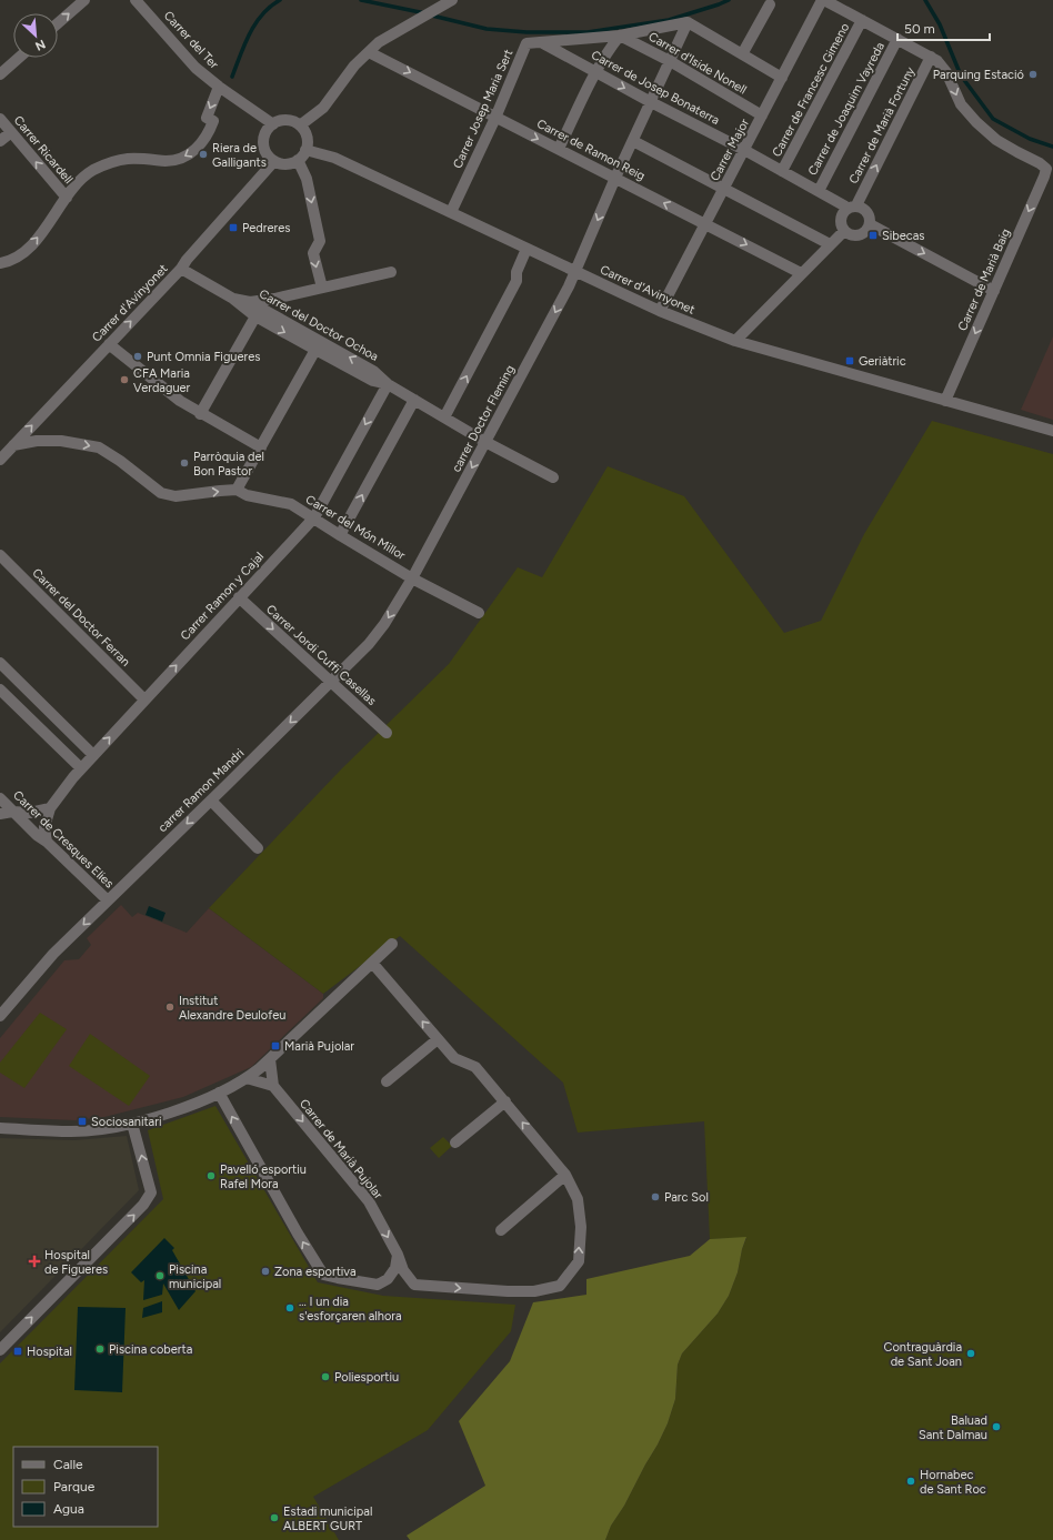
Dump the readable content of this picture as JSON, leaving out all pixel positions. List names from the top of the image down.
{
  "streets": {
    "street": [
      "Carrer del Ter",
      "Carrer d'Iside Nonell",
      "Carrer de Josep Bonaterra",
      "Carrer de Francesc Gimeno",
      "Carrer Josep Maria Sert",
      "Carrer de Joaquim Vayreda",
      "Carrer de Marià Fortuny",
      "Carrer Ricardell",
      "Carrer de Ramon Reig",
      "Carrer Major",
      "Carrer de Marià Baig",
      "Carrer d'Avinyonet",
      "Carrer del Doctor Ochoa",
      "carrer Doctor Fleming",
      "Carrer del Món Millor",
      "Carrer Ramon y Cajal",
      "Carrer del Doctor Ferran",
      "Carrer Jordi Cuffi Casellas",
      "carrer Ramon Mandri",
      "Carrer de Cresques Elies",
      "Carrer de Marià Pujolar"
    ]
  },
  "crossings": [
    ["Carrer del Ter", "Carrer d'Avinyonet"],
    ["Carrer d'Iside Nonell", "Carrer Josep Maria Sert"],
    ["Carrer d'Iside Nonell", "Carrer Major"],
    ["Carrer d'Iside Nonell", "carrer Doctor Fleming"],
    ["Carrer de Josep Bonaterra", "Carrer de Francesc Gimeno"],
    ["Carrer de Josep Bonaterra", "Carrer Josep Maria Sert"],
    ["Carrer de Josep Bonaterra", "Carrer de Joaquim Vayreda"],
    ["Carrer de Josep Bonaterra", "Carrer de Marià Fortuny"],
    ["Carrer de Josep Bonaterra", "Carrer Major"],
    ["Carrer de Josep Bonaterra", "carrer Doctor Fleming"],
    ["Carrer Josep Maria Sert", "Carrer de Ramon Reig"],
    ["Carrer Josep Maria Sert", "Carrer d'Avinyonet"],
    ["Carrer Josep Maria Sert", "carrer Doctor Fleming"],
    ["Carrer de Marià Fortuny", "Carrer de Marià Baig"],
    ["Carrer de Ramon Reig", "Carrer Major"],
    ["Carrer de Ramon Reig", "carrer Doctor Fleming"],
    ["Carrer Major", "Carrer d'Avinyonet"],
    ["Carrer de Marià Baig", "Carrer d'Avinyonet"],
    ["Carrer d'Avinyonet", "Carrer del Doctor Ochoa"],
    ["Carrer d'Avinyonet", "carrer Doctor Fleming"],
    ["Carrer d'Avinyonet", "Carrer del Món Millor"],
    ["Carrer del Doctor Ochoa", "carrer Doctor Fleming"],
    ["Carrer del Doctor Ochoa", "Carrer Ramon y Cajal"],
    ["carrer Doctor Fleming", "Carrer del Món Millor"],
    ["carrer Doctor Fleming", "carrer Ramon Mandri"],
    ["Carrer del Món Millor", "Carrer Ramon y Cajal"],
    ["Carrer del Món Millor", "carrer Ramon Mandri"],
    ["Carrer Ramon y Cajal", "Carrer del Doctor Ferran"],
    ["Carrer Ramon y Cajal", "Carrer Jordi Cuffi Casellas"],
    ["Carrer Ramon y Cajal", "Carrer de Cresques Elies"],
    ["Carrer Jordi Cuffi Casellas", "carrer Ramon Mandri"],
    ["carrer Ramon Mandri", "Carrer de Cresques Elies"]
  ],
  "one_way": [
    "Carrer de Marià Fortuny",
    "Carrer Ricardell",
    "Carrer de Marià Baig",
    "Carrer del Món Millor",
    "Carrer Jordi Cuffi Casellas",
    "carrer Ramon Mandri"
  ],
  "places": {
    "other": [
      "Parquing Estació",
      "Riera de Galligants",
      "Punt Omnia Figueres",
      "CFA Maria Verdaguer",
      "Parròquia del Bon Pastor",
      "Institut Alexandre Deulofeu",
      "Pavelló esportiu Rafel Mora",
      "Parc Sol",
      "Zona esportiva",
      "Piscina municipal",
      "... I un dia s'esforçaren alhora",
      "Piscina coberta",
      "Contraguàrdia de Sant Joan",
      "Poliesportiu",
      "Baluad Sant Dalmau",
      "Hornabec de Sant Roc",
      "Estadi municipal ALBERT GURT"
    ],
    "transit": [
      "Pedreres",
      "Sibecas",
      "Geriàtric",
      "Marià Pujolar",
      "Sociosanitari",
      "Hospital"
    ],
    "health": ["Hospital de Figueres"]
  },
  "legend": ["Calle", "Parque", "Agua"],
  "scale_bar": "50 m",
  "north": "bottom right"
}
